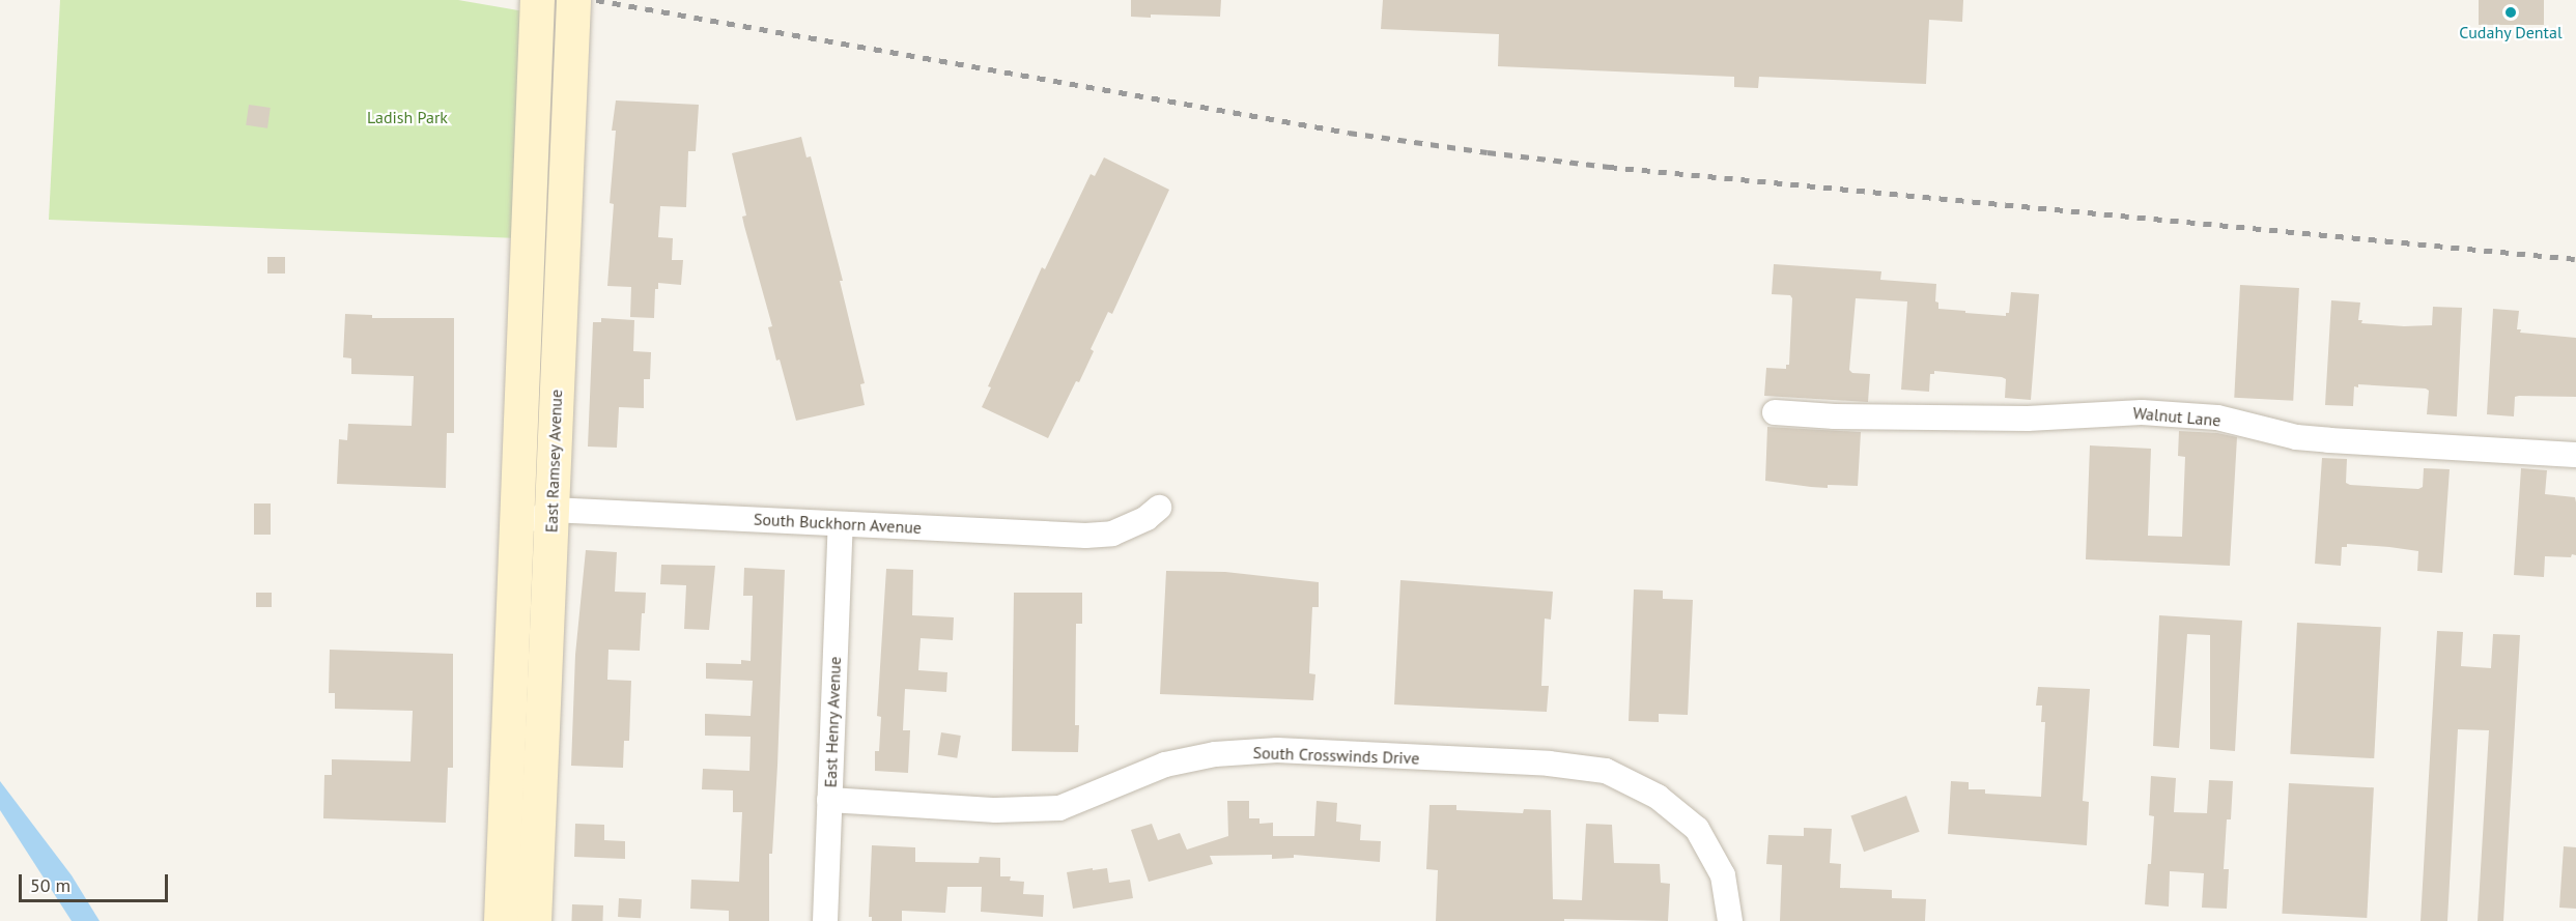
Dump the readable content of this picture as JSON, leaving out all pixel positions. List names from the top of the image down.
{
  "streets": {
    "street": [
      "Walnut Lane",
      "East Ramsey Avenue",
      "South Buckhorn Avenue",
      "East Henry Avenue",
      "South Crosswinds Drive"
    ]
  },
  "crossings": [
    ["East Ramsey Avenue", "South Buckhorn Avenue"],
    ["South Buckhorn Avenue", "East Henry Avenue"],
    ["East Henry Avenue", "South Crosswinds Drive"]
  ],
  "parks": ["Ladish Park"],
  "places": ["Cudahy Dental"],
  "scale_bar": "50 m"
}
